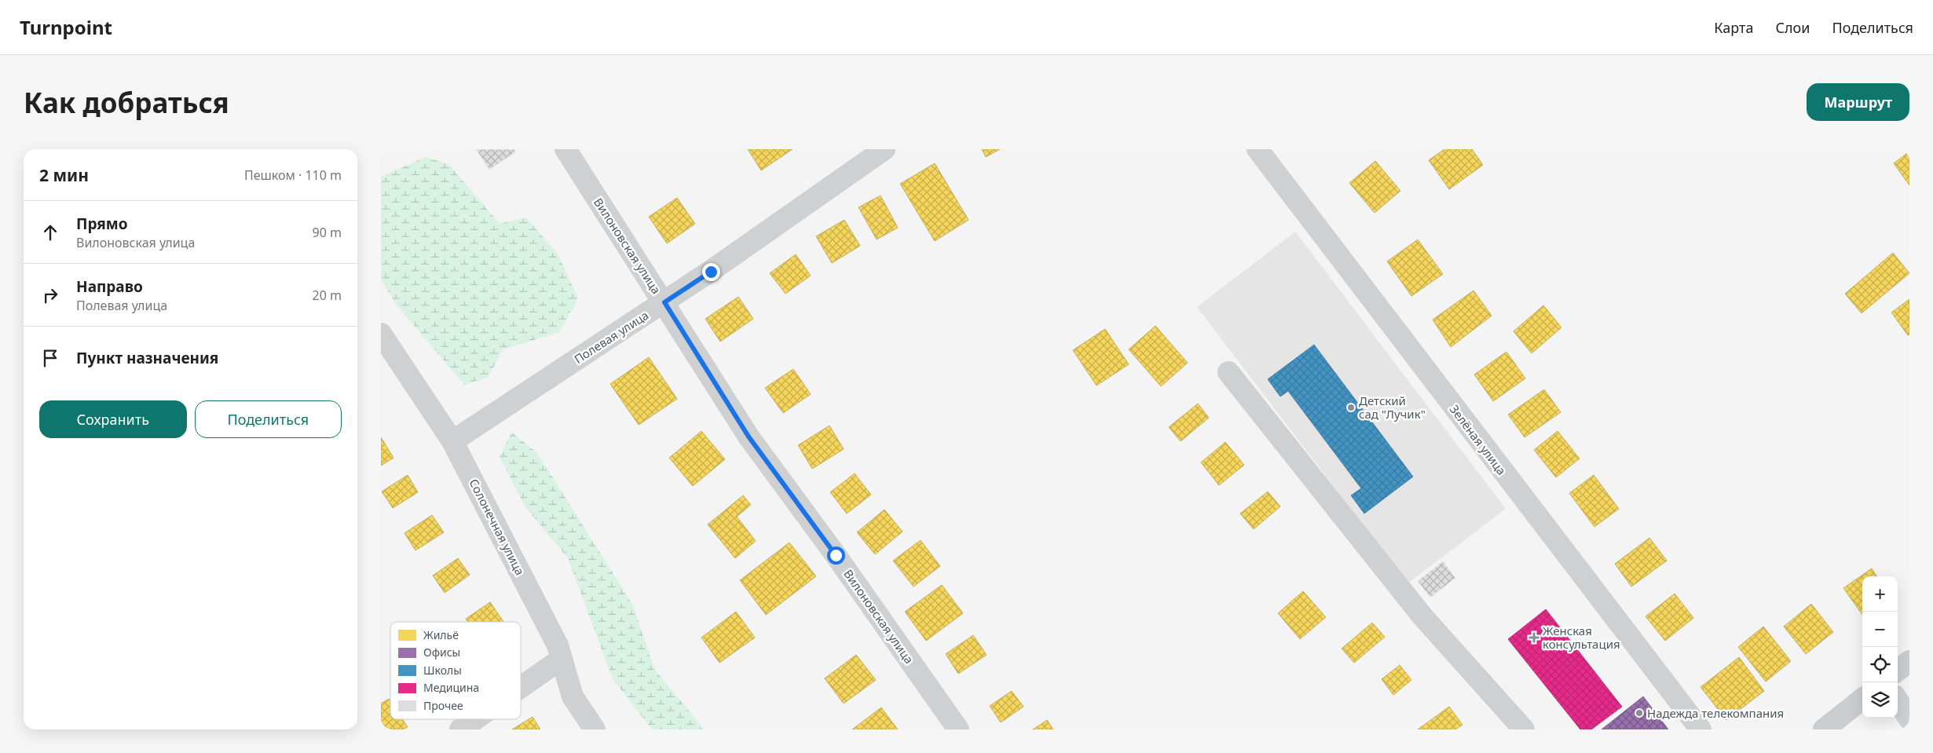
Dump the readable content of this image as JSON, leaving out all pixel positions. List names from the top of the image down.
{
  "streets": {
    "street": [
      "Вилоновская улица",
      "Полевая улица",
      "Зелёная улица",
      "Солонечная улица"
    ]
  },
  "crossings": [
    ["Вилоновская улица", "Полевая улица"],
    ["Полевая улица", "Солонечная улица"]
  ],
  "places": {
    "other": ["Детский сад \"Лучик\"", "Надежда телекомпания"],
    "health": ["Женская консультация"]
  },
  "legend": [
    "Жильё",
    "Офисы",
    "Школы",
    "Медицина",
    "Прочее"
  ],
  "page": {
    "header": "Turnpoint",
    "nav": ["Карта", "Слои", "Поделиться"],
    "buttons": [
      "Маршрут",
      ["Сохранить", "Поделиться"]
    ],
    "title": "Как добраться",
    "heading": ["2 мин", "Пешком · 110 m"],
    "list": [
      ["Прямо", "Вилоновская улица", "90 m"],
      ["Направо", "Полевая улица", "20 m"],
      "Пункт назначения"
    ],
    "map_buttons": ["+", "−"]
  }
}
